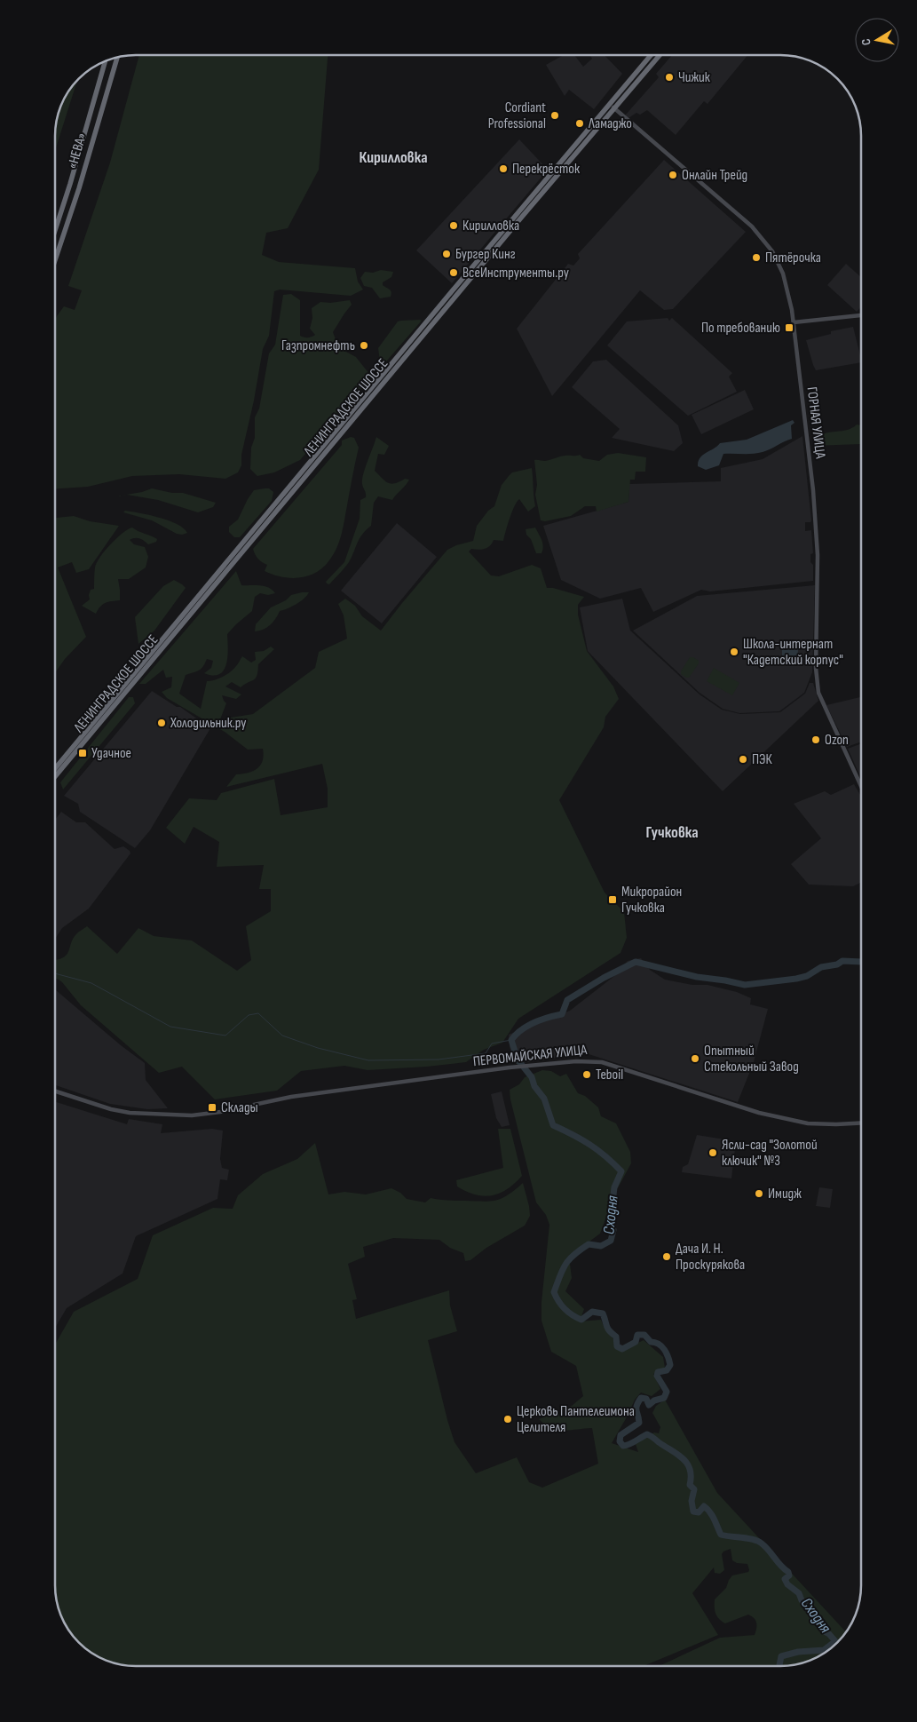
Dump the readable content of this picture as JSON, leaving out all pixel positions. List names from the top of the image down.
{
  "streets": {
    "highway": ["«НЕВА»", "ЛЕНИНГРАДСКОЕ ШОССЕ"],
    "street": ["ГОРНАЯ УЛИЦА", "ПЕРВОМАЙСКАЯ УЛИЦА"]
  },
  "crossings": [
    ["ЛЕНИНГРАДСКОЕ ШОССЕ", "ГОРНАЯ УЛИЦА"]
  ],
  "districts": ["Кирилловка", "Гучковка"],
  "water": ["Сходня"],
  "places": {
    "other": [
      "Чижик",
      "Cordiant Professional",
      "Ламаджо",
      "Перекрёсток",
      "Онлайн Трейд",
      "Кирилловка",
      "Бургер Кинг",
      "Пятёрочка",
      "ВсеИнструменты.ру",
      "Газпромнефть",
      "Школа-интернат \"Кадетский корпус\"",
      "Холодильник.ру",
      "Ozon",
      "ПЭК",
      "Опытный Стекольный Завод",
      "Teboil",
      "Ясли-сад \"Золотой ключик\" №3",
      "Имидж",
      "Дача И. Н. Проскурякова",
      "Церковь Пантелеимона Целителя"
    ],
    "transit": [
      "По требованию",
      "Удачное",
      "Микрорайон Гучковка",
      "Склады"
    ]
  },
  "north": "left"
}
